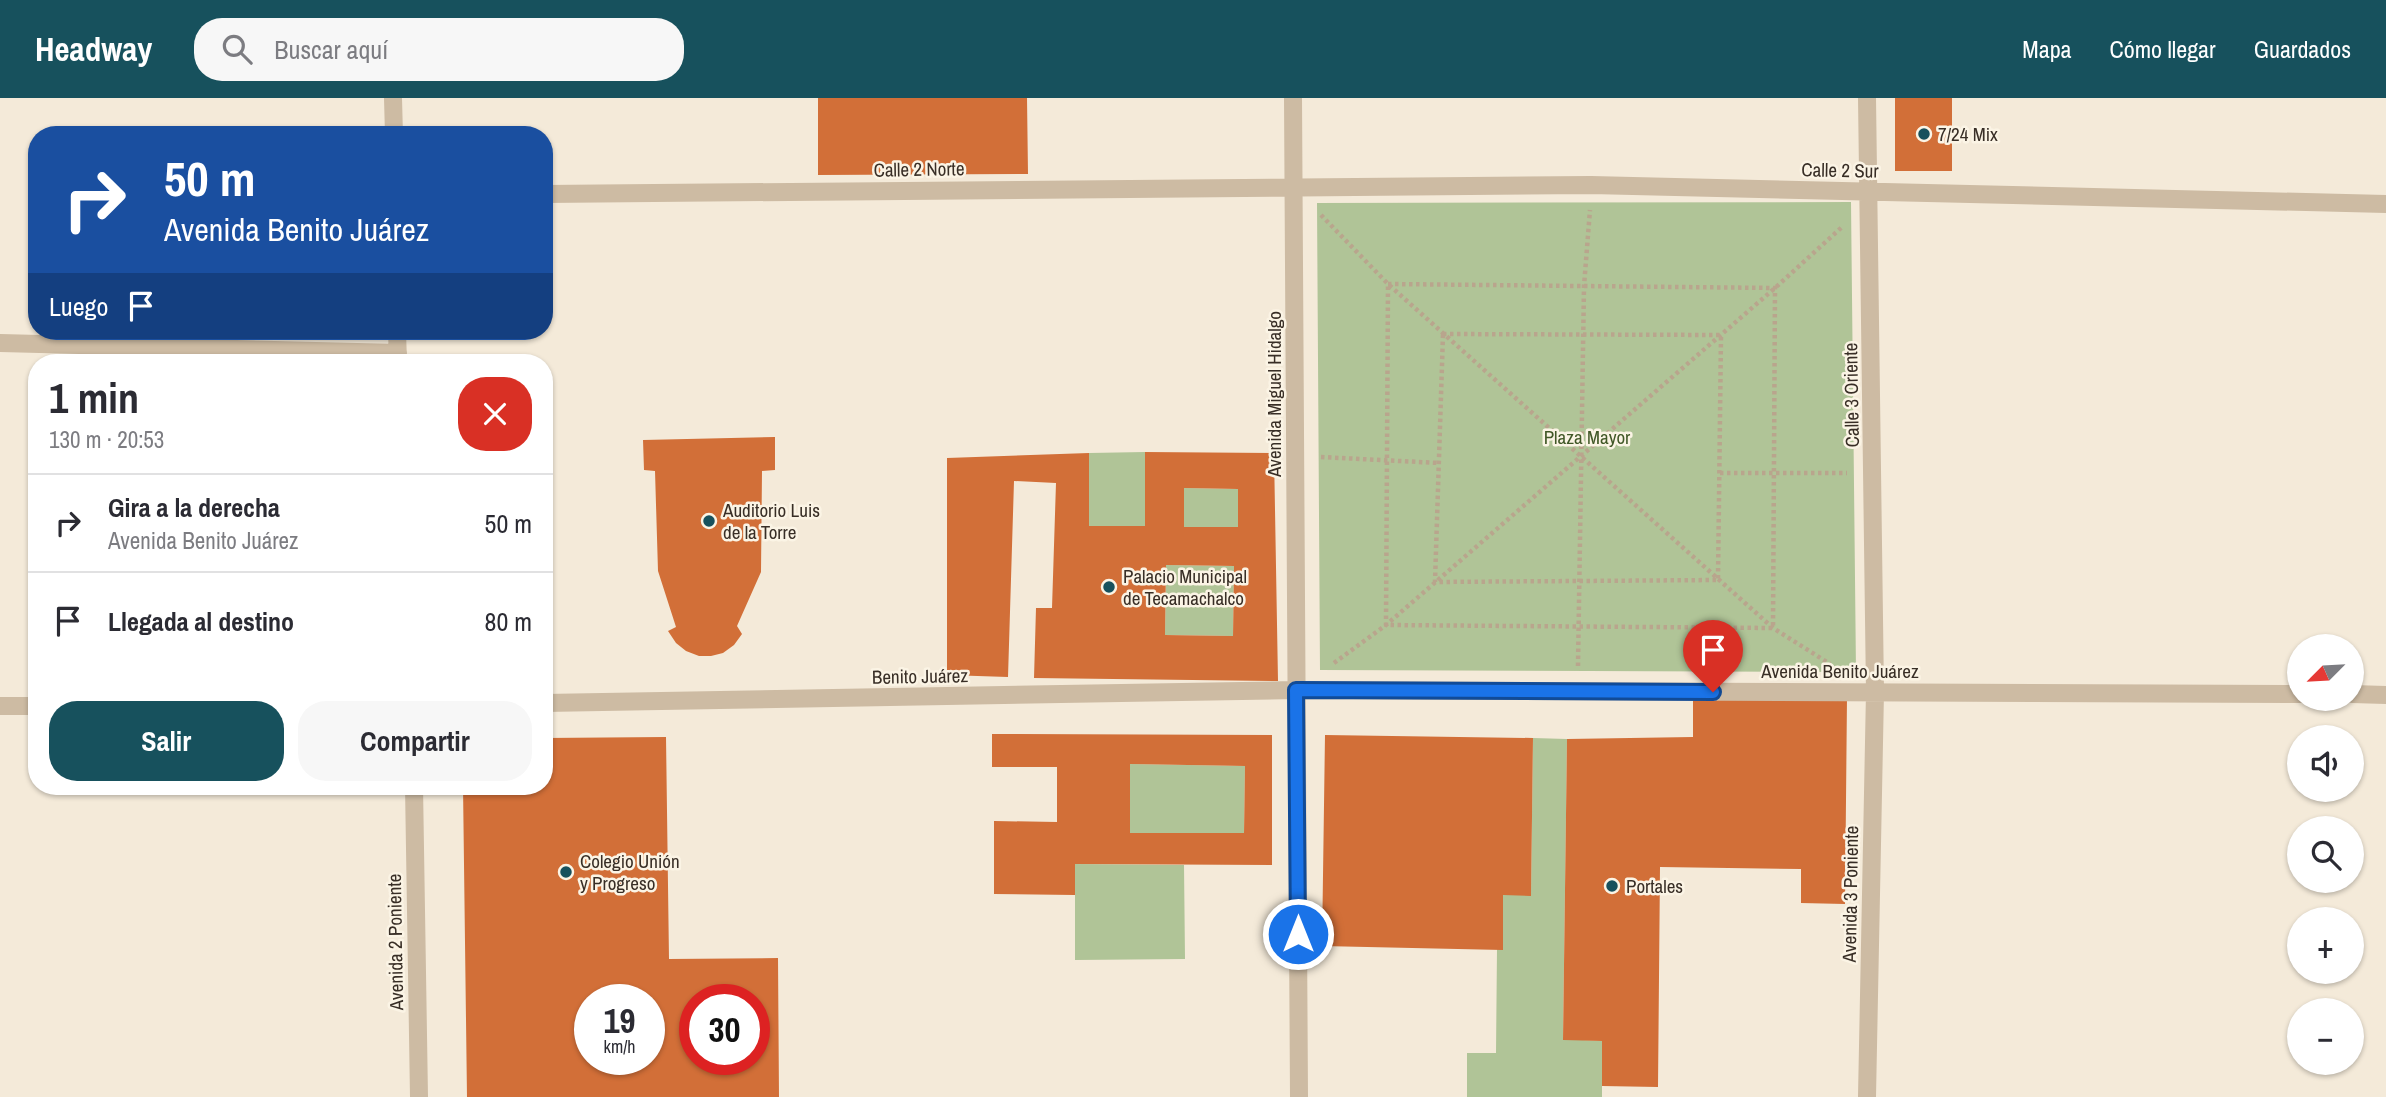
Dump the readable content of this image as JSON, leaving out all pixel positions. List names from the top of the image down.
{
  "streets": {
    "street": [
      "Calle 2 Norte",
      "Calle 2 Sur",
      "Avenida Miguel Hidalgo",
      "Calle 3 Oriente",
      "Avenida Benito Juárez",
      "Benito Juárez",
      "Avenida 3 Poniente",
      "Avenida 2 Poniente"
    ]
  },
  "crossings": [
    ["Calle 2 Norte", "Calle 2 Sur"],
    ["Calle 2 Norte", "Avenida Miguel Hidalgo"],
    ["Calle 2 Sur", "Avenida Miguel Hidalgo"],
    ["Calle 2 Sur", "Calle 3 Oriente"],
    ["Avenida Miguel Hidalgo", "Avenida Benito Juárez"],
    ["Avenida Miguel Hidalgo", "Benito Juárez"],
    ["Calle 3 Oriente", "Avenida Benito Juárez"],
    ["Calle 3 Oriente", "Avenida 3 Poniente"],
    ["Avenida Benito Juárez", "Benito Juárez"],
    ["Avenida Benito Juárez", "Avenida 3 Poniente"]
  ],
  "parks": ["Plaza Mayor"],
  "places": [
    "7/24 Mix",
    "Auditorio Luis de la Torre",
    "Palacio Municipal de Tecamachalco",
    "Colegio Unión y Progreso",
    "Portales"
  ],
  "north": "bottom left",
  "page": {
    "header": "Headway",
    "search": "Buscar aquí",
    "nav": ["Mapa", "Cómo llegar", "Guardados"],
    "turn": ["50 m", "Avenida Benito Juárez"],
    "then": "Luego",
    "heading": ["1 min", "130 m · 20:53"],
    "list": [
      {
        "name": "Gira a la derecha",
        "note": "Avenida Benito Juárez",
        "value": "50 m"
      },
      {
        "name": "Llegada al destino",
        "value": "80 m"
      }
    ],
    "map_buttons": ["+", "−"],
    "buttons": ["Salir", "Compartir"],
    "speed": "19 km/h",
    "limit": "30"
  }
}
